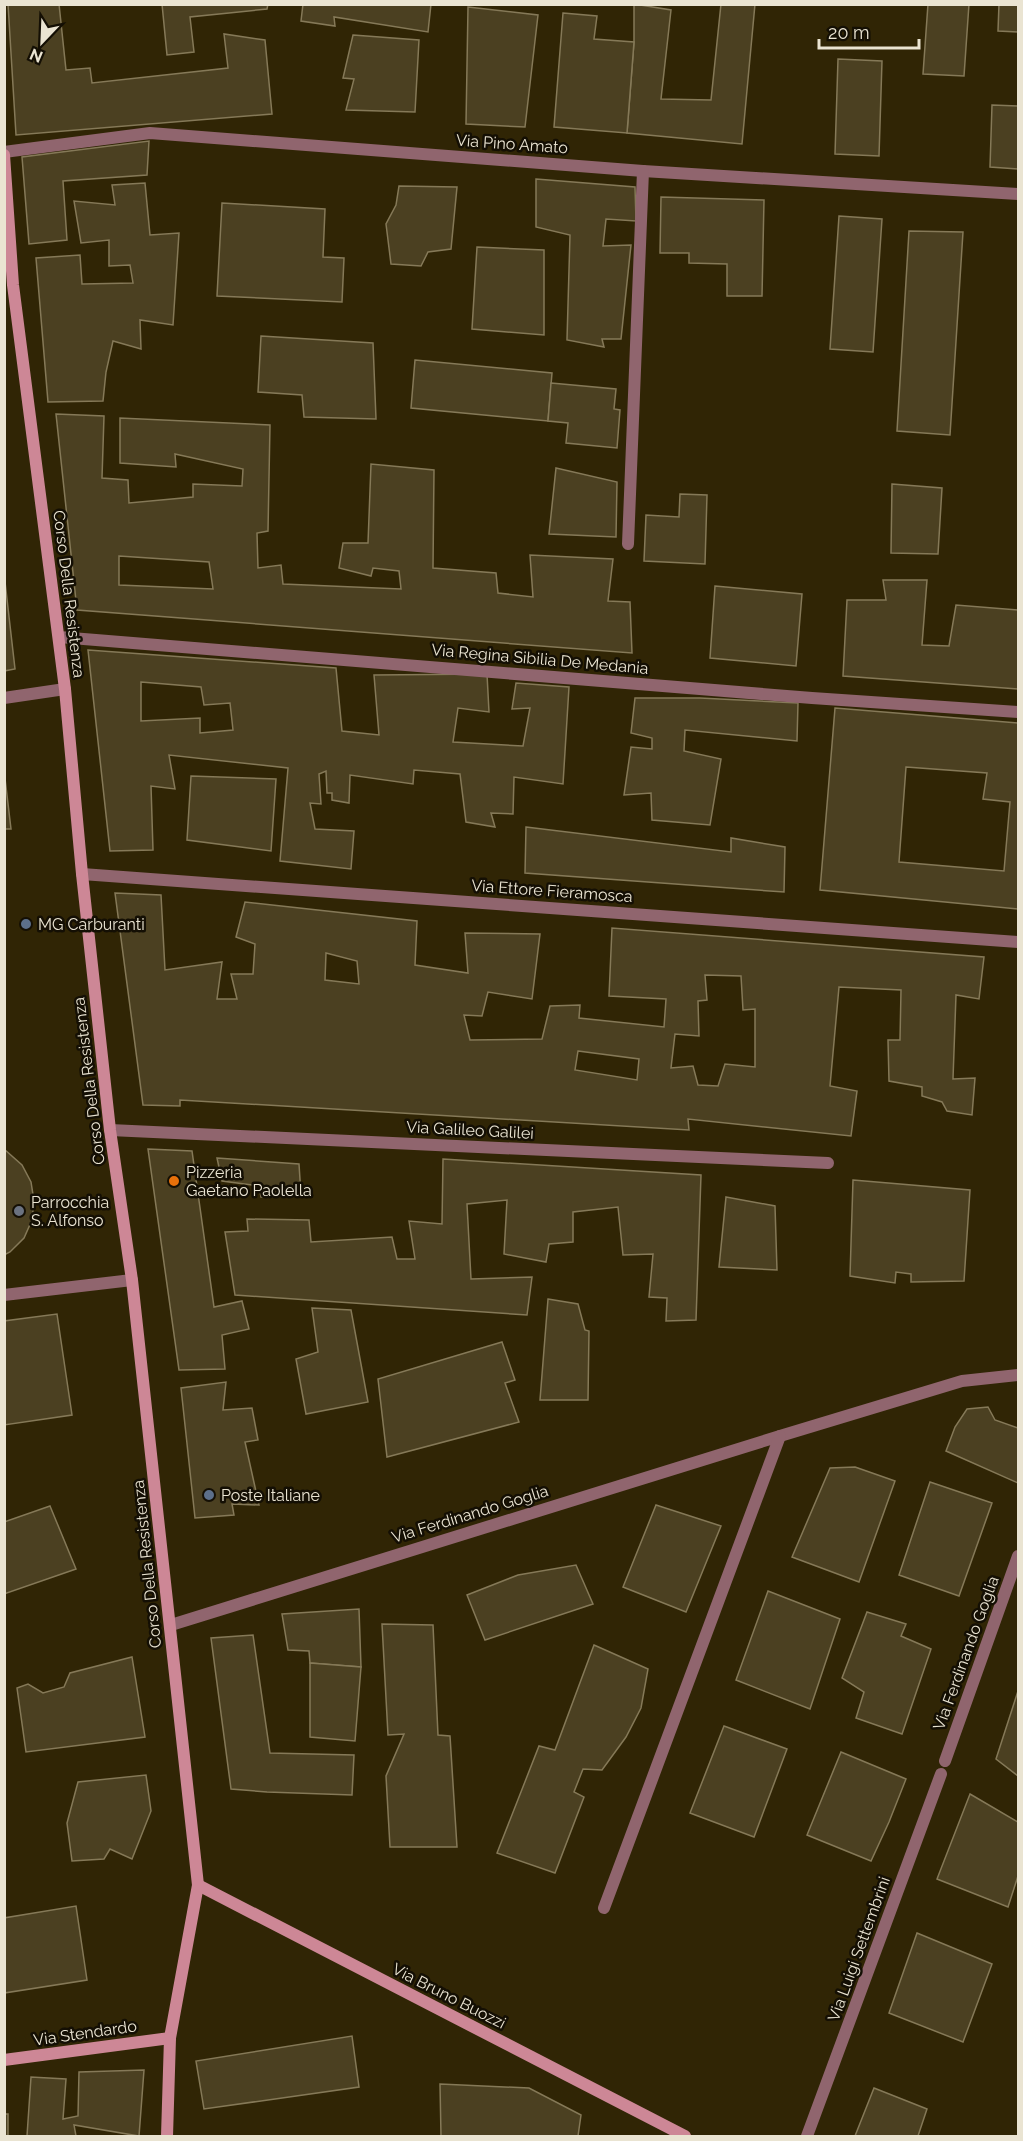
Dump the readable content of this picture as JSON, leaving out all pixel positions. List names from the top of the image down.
{
  "streets": {
    "main road": ["Corso Della Resistenza", "Via Bruno Buozzi", "Via Stendardo"],
    "street": [
      "Via Pino Amato",
      "Via Regina Sibilia De Medania",
      "Via Ettore Fieramosca",
      "Via Galileo Galilei",
      "Via Ferdinando Goglia",
      "Via Luigi Settembrini"
    ]
  },
  "crossings": [
    ["Via Pino Amato", "Corso Della Resistenza"],
    ["Corso Della Resistenza", "Via Regina Sibilia De Medania"],
    ["Corso Della Resistenza", "Via Ettore Fieramosca"],
    ["Corso Della Resistenza", "Via Galileo Galilei"],
    ["Corso Della Resistenza", "Via Ferdinando Goglia"],
    ["Corso Della Resistenza", "Via Bruno Buozzi"],
    ["Corso Della Resistenza", "Via Stendardo"]
  ],
  "places": [
    "MG Carburanti",
    "Pizzeria Gaetano Paolella",
    "Parrocchia S. Alfonso",
    "Poste Italiane"
  ],
  "scale_bar": "20 m",
  "north": "bottom left"
}
